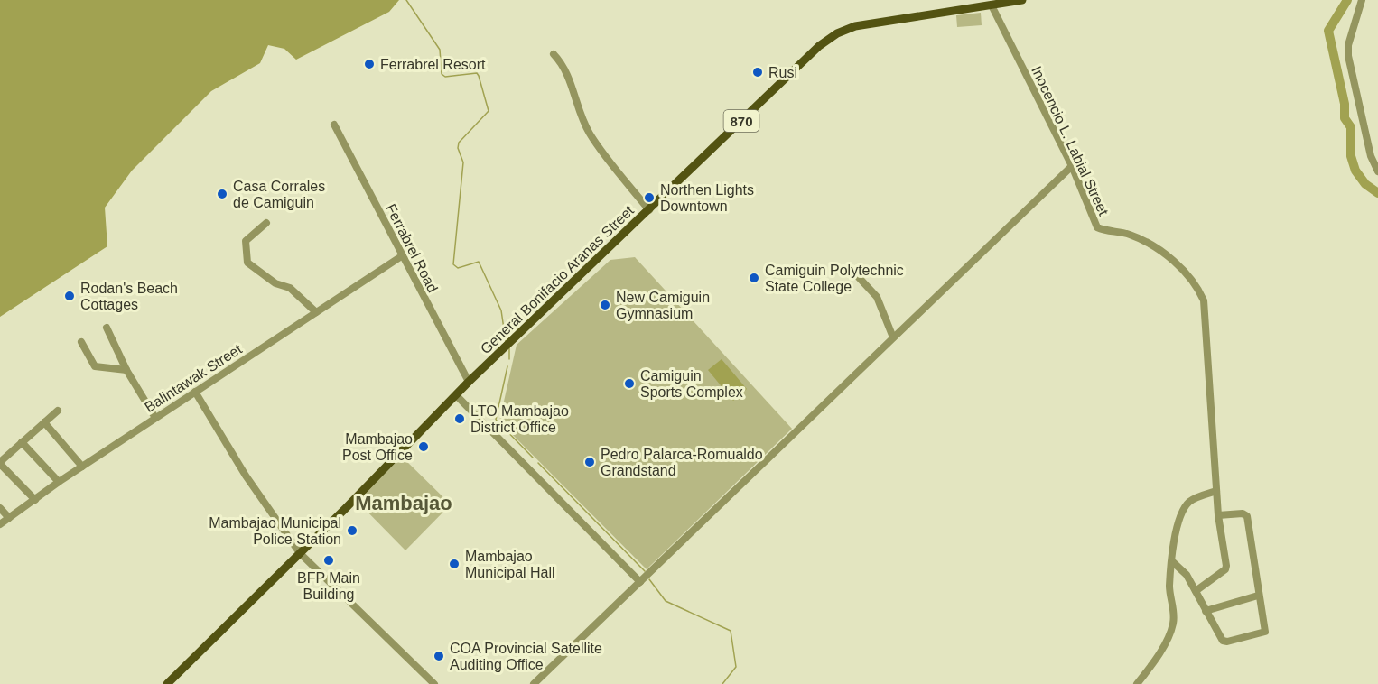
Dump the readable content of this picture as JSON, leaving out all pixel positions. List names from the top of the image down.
{
  "streets": {
    "main road": ["870", "General Bonifacio Aranas Street"],
    "street": ["Inocencio L. Labial Street", "Ferrabrel Road", "Balintawak Street"]
  },
  "crossings": [
    ["Inocencio L. Labial Street", "General Bonifacio Aranas Street"],
    ["Ferrabrel Road", "General Bonifacio Aranas Street"],
    ["Ferrabrel Road", "Balintawak Street"]
  ],
  "districts": ["Mambajao"],
  "places": [
    "Ferrabrel Resort",
    "Rusi",
    "Casa Corrales de Camiguin",
    "Northen Lights Downtown",
    "Camiguin Polytechnic State College",
    "Rodan's Beach Cottages",
    "New Camiguin Gymnasium",
    "Camiguin Sports Complex",
    "LTO Mambajao District Office",
    "Mambajao Post Office",
    "Pedro Palarca-Romualdo Grandstand",
    "Mambajao Municipal Police Station",
    "BFP Main Building",
    "Mambajao Municipal Hall",
    "COA Provincial Satellite Auditing Office"
  ]
}
